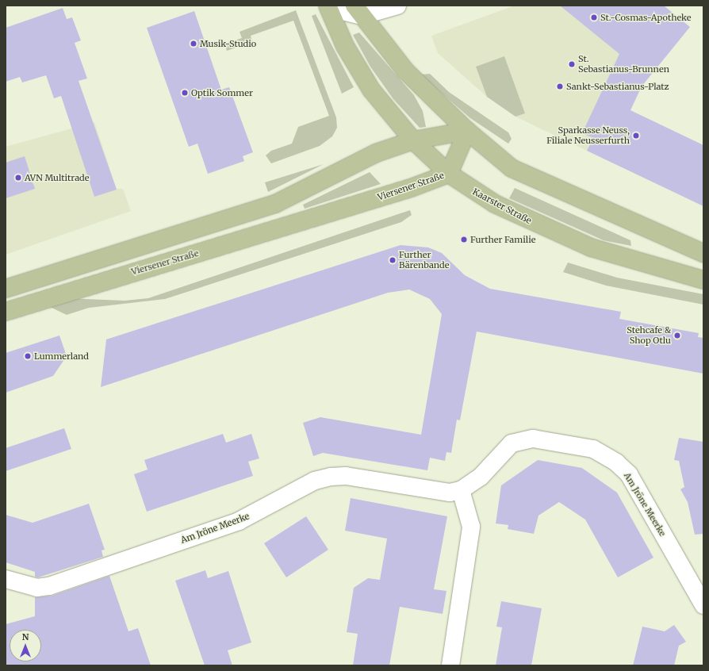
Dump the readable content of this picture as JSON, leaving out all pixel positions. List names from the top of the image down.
{
  "streets": {
    "main road": ["Viersener Straße", "Kaarster Straße"],
    "street": ["Am Jröne Meerke"]
  },
  "crossings": [
    ["Viersener Straße", "Kaarster Straße"]
  ],
  "places": [
    "St.-Cosmas-Apotheke",
    "Musik-Studio",
    "St. Sebastianus-Brunnen",
    "Sankt-Sebastianus-Platz",
    "Optik Sommer",
    "Sparkasse Neuss, Filiale Neusserfurth",
    "AVN Multitrade",
    "Further Familie",
    "Further Bärenbande",
    "Stehcafe & Shop Otlu",
    "Lummerland"
  ],
  "north": "top"
}
